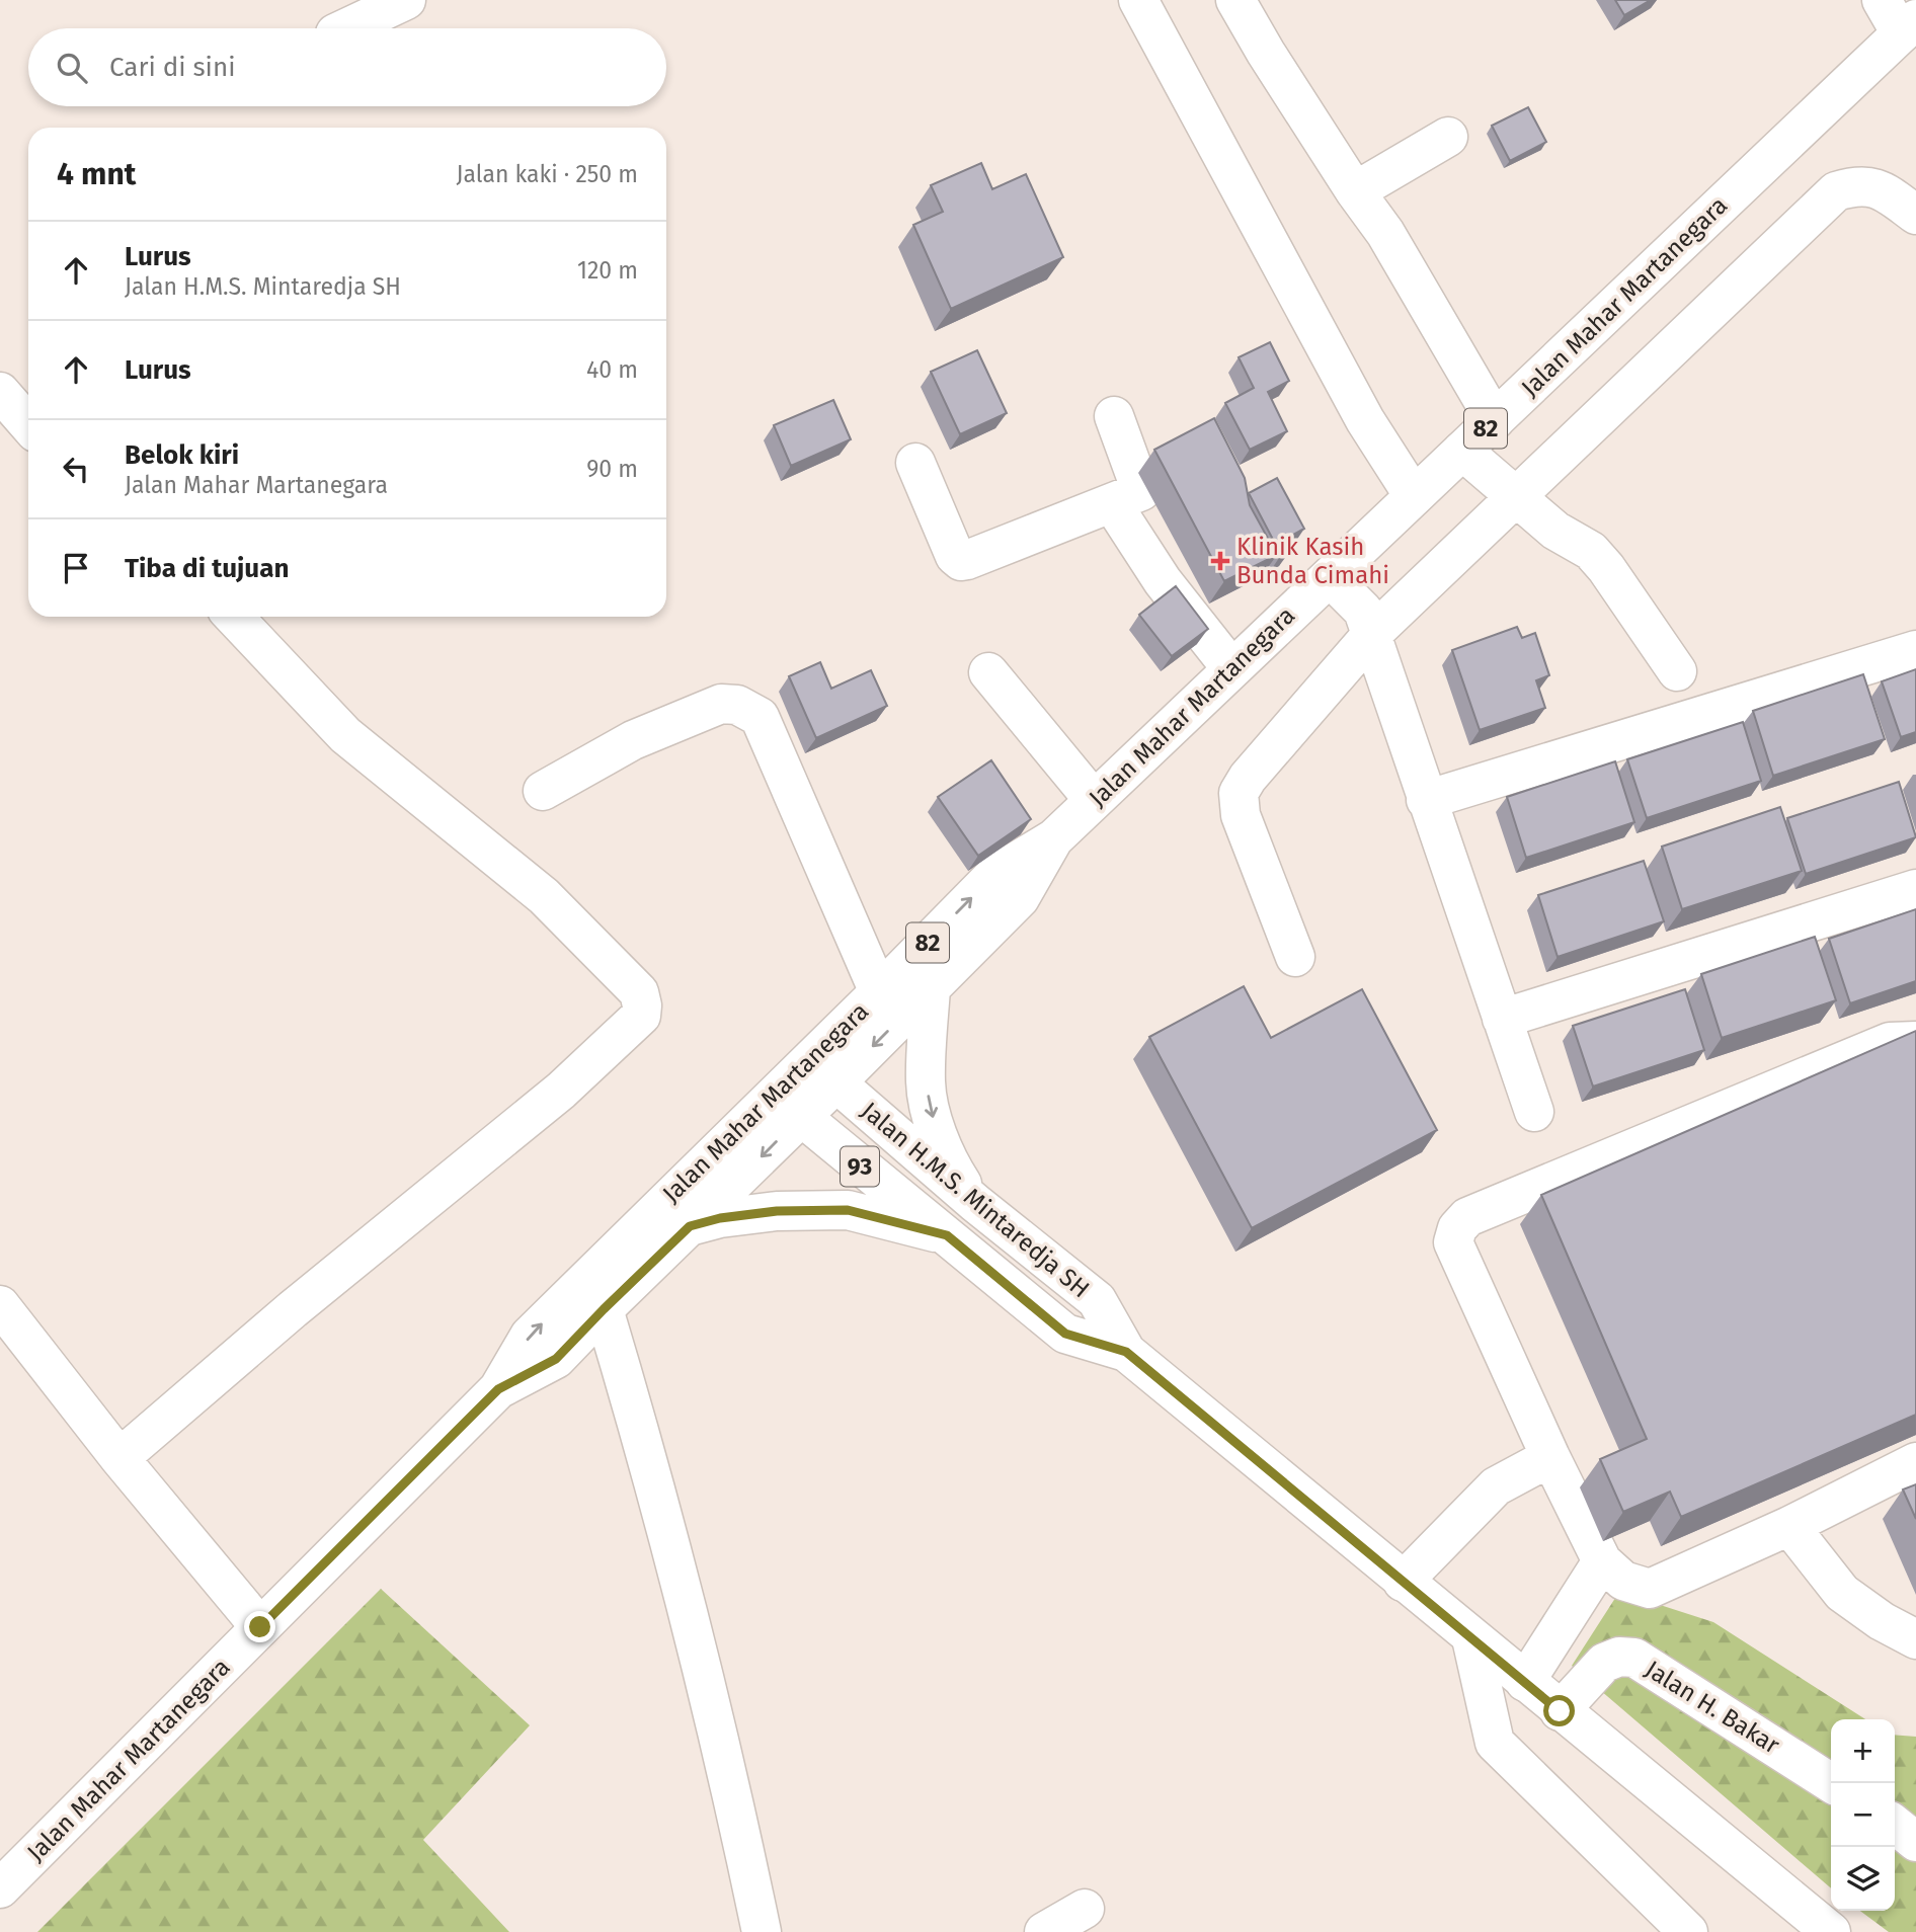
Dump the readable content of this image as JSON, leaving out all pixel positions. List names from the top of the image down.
{
  "streets": {
    "main road": [
      "Jalan Mahar Martanegara",
      "82",
      "93",
      "Jalan H.M.S. Mintaredja SH",
      "Jalan H. Bakar"
    ]
  },
  "crossings": [
    ["Jalan Mahar Martanegara", "Jalan H.M.S. Mintaredja SH"],
    ["Jalan H.M.S. Mintaredja SH", "Jalan H. Bakar"]
  ],
  "places": {
    "health": ["Klinik Kasih Bunda Cimahi"]
  },
  "page": {
    "search": "Cari di sini",
    "heading": ["4 mnt", "Jalan kaki · 250 m"],
    "list": [
      ["Lurus", "Jalan H.M.S. Mintaredja SH", "120 m"],
      ["Lurus", "40 m"],
      ["Belok kiri", "Jalan Mahar Martanegara", "90 m"],
      "Tiba di tujuan"
    ],
    "map_buttons": ["+", "−"]
  }
}
